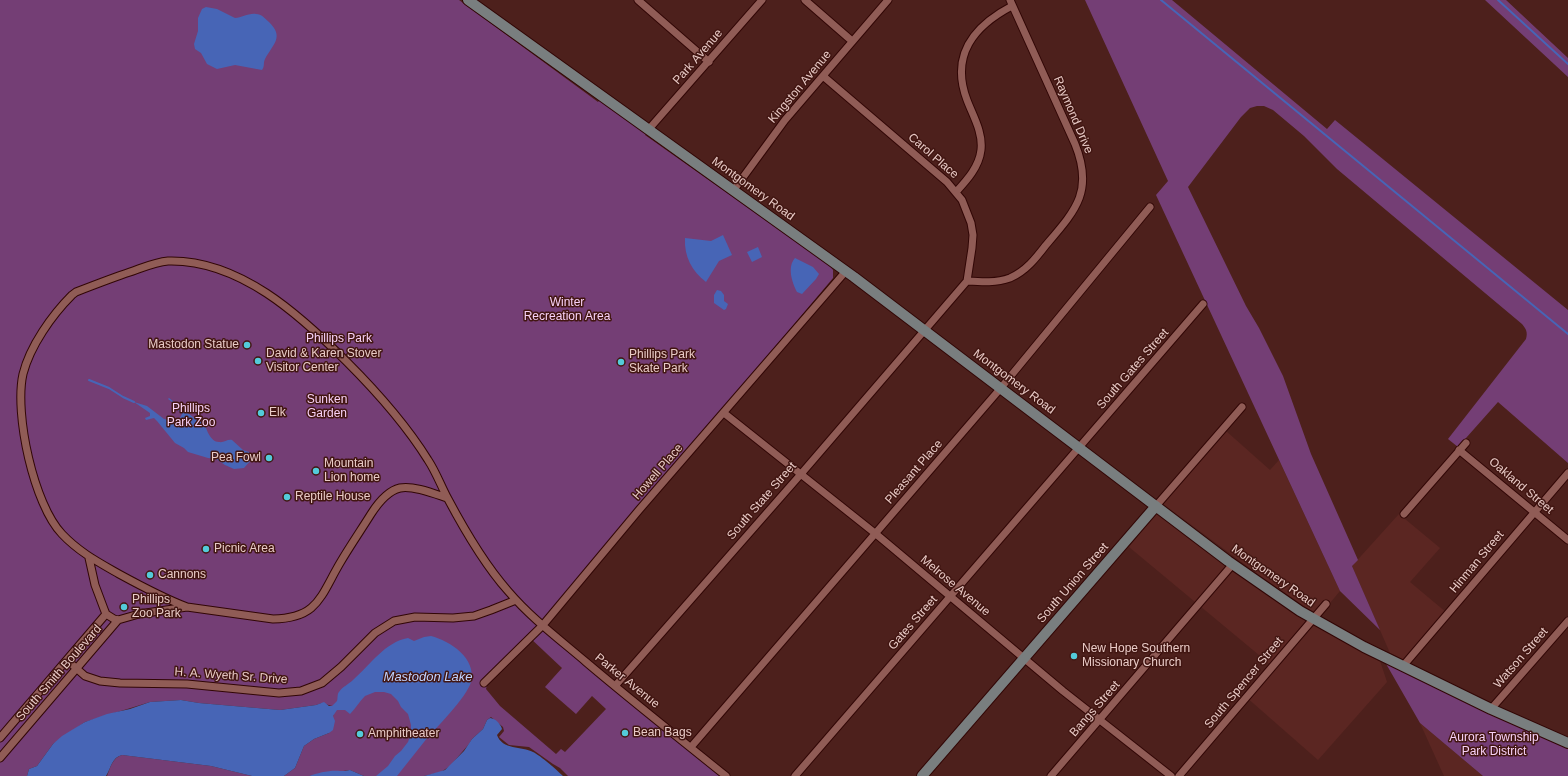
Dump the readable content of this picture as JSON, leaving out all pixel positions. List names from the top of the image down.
{
  "streets": {
    "street": [
      "Park Avenue",
      "Kingston Avenue",
      "Raymond Drive",
      "Carol Place",
      "Montgomery Road",
      "South Gates Street",
      "Howell Place",
      "Pleasant Place",
      "Oakland Street",
      "South State Street",
      "Hinman Street",
      "South Union Street",
      "Melrose Avenue",
      "Gates Street",
      "Watson Street",
      "South Smith Boulevard",
      "H. A. Wyeth Sr. Drive",
      "Parker Avenue",
      "South Spencer Street",
      "Bangs Street"
    ]
  },
  "crossings": [
    ["Park Avenue", "Montgomery Road"],
    ["Kingston Avenue", "Carol Place"],
    ["Kingston Avenue", "Montgomery Road"],
    ["Raymond Drive", "Carol Place"],
    ["Montgomery Road", "South Gates Street"],
    ["Montgomery Road", "Howell Place"],
    ["Montgomery Road", "Pleasant Place"],
    ["Montgomery Road", "South State Street"],
    ["Montgomery Road", "Hinman Street"],
    ["Montgomery Road", "South Union Street"],
    ["Montgomery Road", "Gates Street"],
    ["Montgomery Road", "Watson Street"],
    ["Montgomery Road", "South Spencer Street"],
    ["Montgomery Road", "Bangs Street"],
    ["South Gates Street", "Gates Street"],
    ["Howell Place", "Melrose Avenue"],
    ["Howell Place", "Parker Avenue"],
    ["Pleasant Place", "Melrose Avenue"],
    ["Pleasant Place", "Parker Avenue"],
    ["Oakland Street", "Hinman Street"],
    ["South State Street", "Melrose Avenue"],
    ["South State Street", "Parker Avenue"],
    ["South Union Street", "Melrose Avenue"],
    ["Melrose Avenue", "Gates Street"],
    ["Melrose Avenue", "Bangs Street"],
    ["South Smith Boulevard", "H. A. Wyeth Sr. Drive"],
    ["H. A. Wyeth Sr. Drive", "Parker Avenue"]
  ],
  "water": ["Mastodon Lake"],
  "parks": [
    "Winter Recreation Area",
    "Phillips Park",
    "Sunken Garden",
    "Phillips Park Zoo",
    "Aurora Township Park District"
  ],
  "places": [
    "Mastodon Statue",
    "David & Karen Stover Visitor Center",
    "Phillips Park Skate Park",
    "Elk",
    "Pea Fowl",
    "Mountain Lion home",
    "Reptile House",
    "Picnic Area",
    "Cannons",
    "Phillips Zoo Park",
    "New Hope Southern Missionary Church",
    "Bean Bags",
    "Amphitheater"
  ]
}
